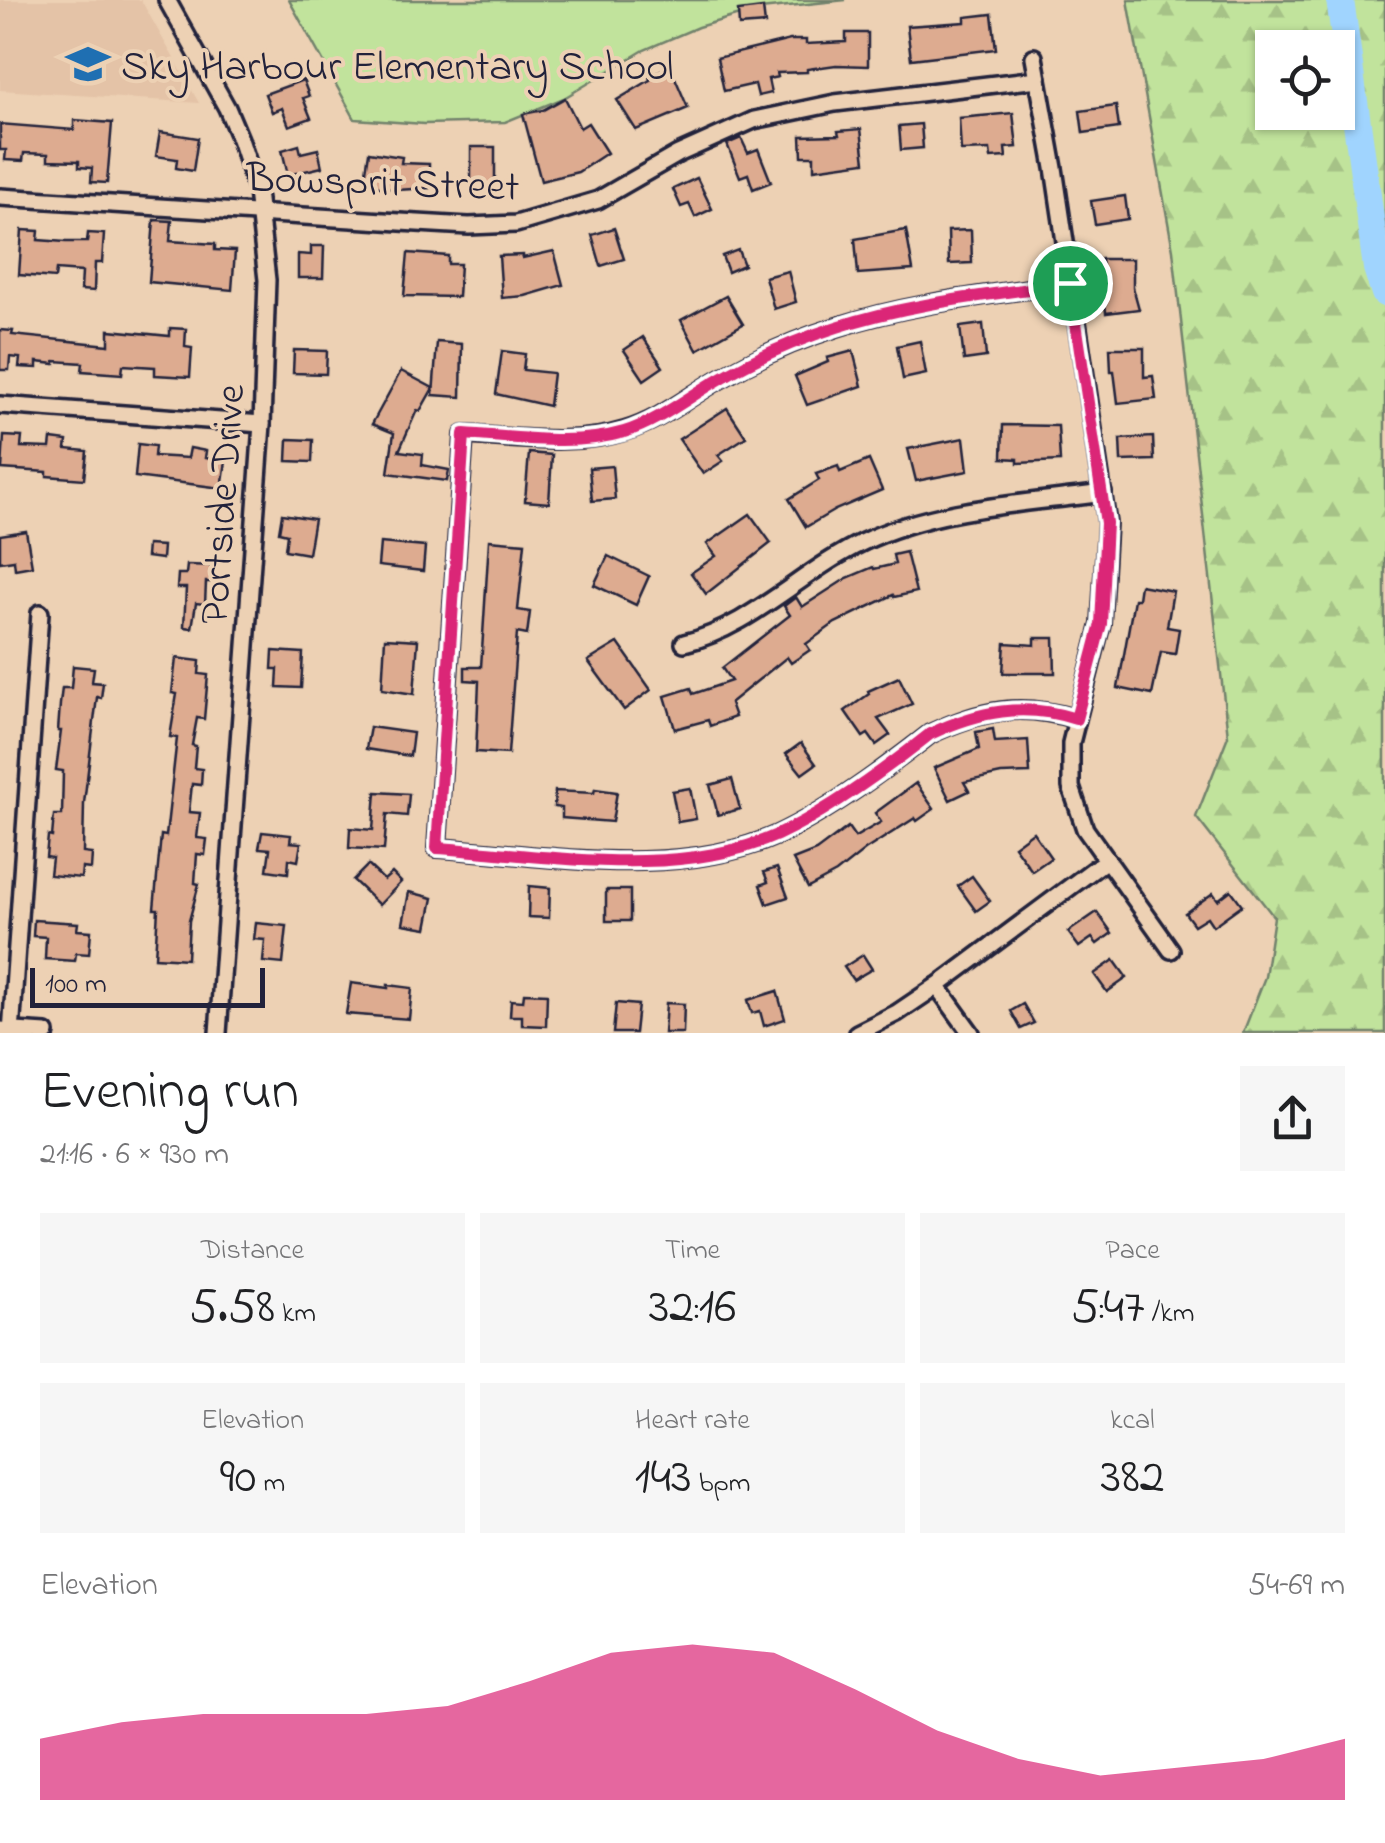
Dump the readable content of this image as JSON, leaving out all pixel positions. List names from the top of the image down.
{
  "streets": {
    "street": ["Bowsprit Street", "Portside Drive"]
  },
  "crossings": [
    ["Bowsprit Street", "Portside Drive"]
  ],
  "places": {
    "school or university": ["Sky Harbour Elementary School"]
  },
  "scale_bar": "100 m",
  "page": {
    "scale": "100 m",
    "heading": ["Evening run", "21:16 · 6 × 930 m"],
    "stats": [
      ["Distance", "5.58 km"],
      ["Time", "32:16"],
      ["Pace", "5:47 /km"],
      ["Elevation", "90 m"],
      ["Heart rate", "143 bpm"],
      ["kcal", "382"]
    ],
    "chart": ["Elevation", "54–69 m"]
  }
}
